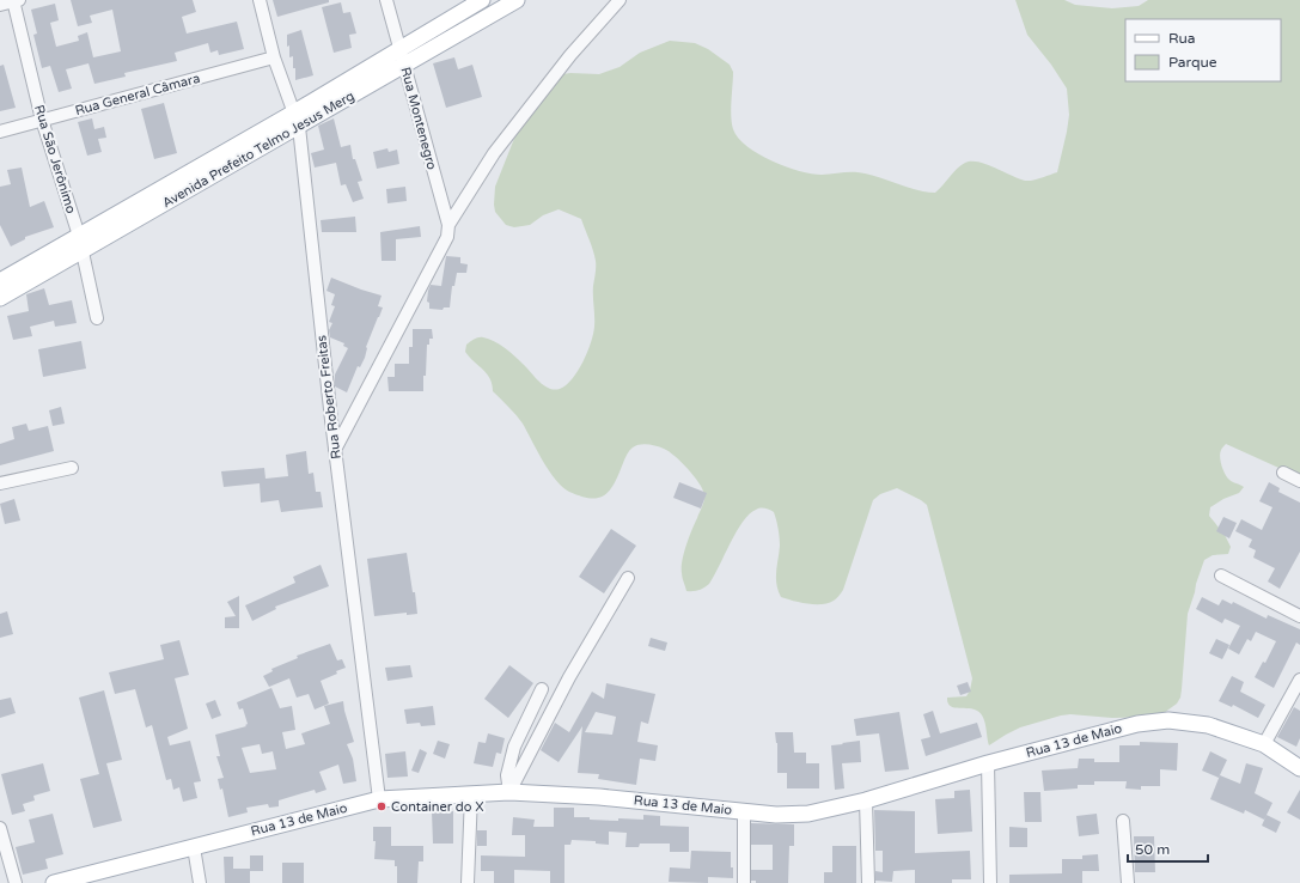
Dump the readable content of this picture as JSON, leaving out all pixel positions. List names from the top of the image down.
{
  "streets": {
    "main road": ["Avenida Prefeito Telmo Jesus Merg", "Rua 13 de Maio"],
    "street": [
      "Rua General Câmara",
      "Rua Montenegro",
      "Rua São Jerônimo",
      "Rua Roberto Freitas"
    ]
  },
  "crossings": [
    ["Rua General Câmara", "Rua São Jerônimo"],
    ["Rua General Câmara", "Rua Roberto Freitas"],
    ["Rua Montenegro", "Avenida Prefeito Telmo Jesus Merg"],
    ["Avenida Prefeito Telmo Jesus Merg", "Rua São Jerônimo"],
    ["Avenida Prefeito Telmo Jesus Merg", "Rua Roberto Freitas"],
    ["Rua Roberto Freitas", "Rua 13 de Maio"]
  ],
  "places": ["Container do X"],
  "legend": ["Rua", "Parque"],
  "scale_bar": "50 m"
}
